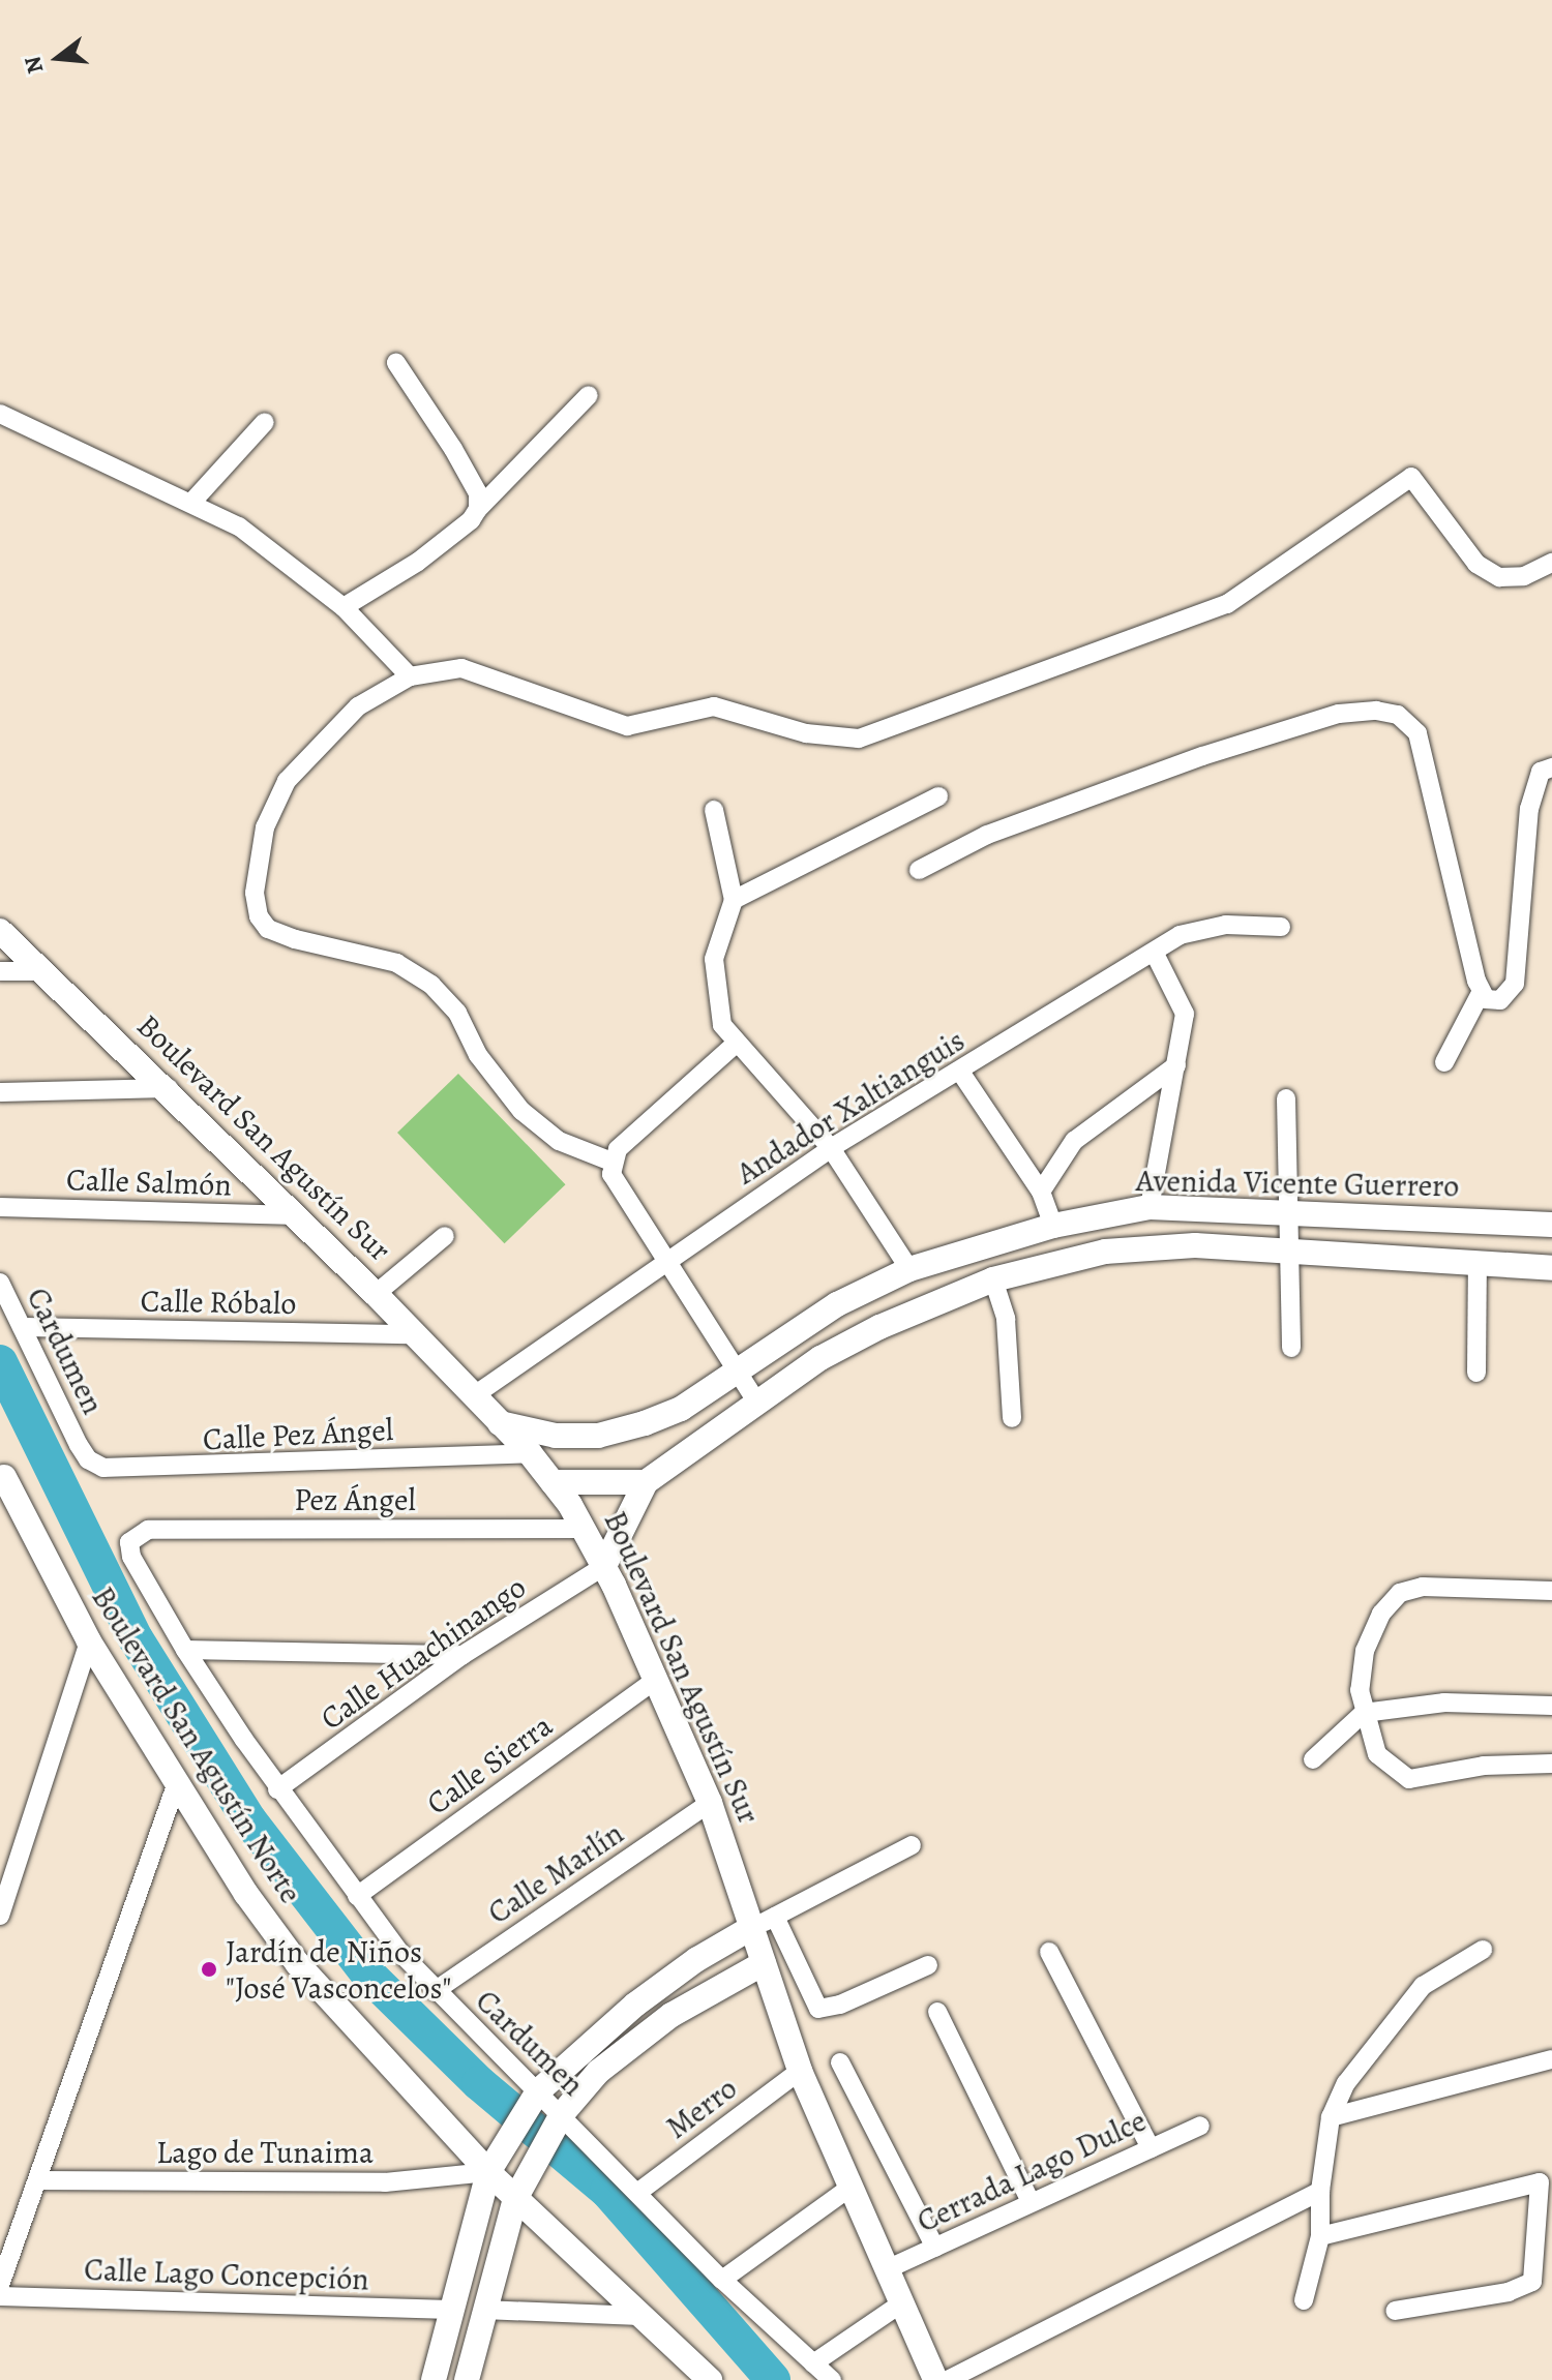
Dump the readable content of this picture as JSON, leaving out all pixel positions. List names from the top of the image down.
{
  "streets": {
    "main road": ["Boulevard San Agustín Sur", "Avenida Vicente Guerrero", "Boulevard San Agustín Norte"],
    "street": [
      "Andador Xaltianguis",
      "Calle Salmón",
      "Calle Róbalo",
      "Cardumen",
      "Calle Pez Ángel",
      "Pez Ángel",
      "Calle Huachinango",
      "Calle Sierra",
      "Calle Marlín",
      "Merro",
      "Lago de Tunaima",
      "Cerrada Lago Dulce",
      "Calle Lago Concepción"
    ]
  },
  "crossings": [
    ["Andador Xaltianguis", "Boulevard San Agustín Sur"],
    ["Boulevard San Agustín Sur", "Calle Salmón"],
    ["Boulevard San Agustín Sur", "Avenida Vicente Guerrero"],
    ["Boulevard San Agustín Sur", "Calle Róbalo"],
    ["Boulevard San Agustín Sur", "Calle Pez Ángel"],
    ["Boulevard San Agustín Sur", "Pez Ángel"],
    ["Boulevard San Agustín Sur", "Calle Huachinango"],
    ["Boulevard San Agustín Sur", "Calle Sierra"],
    ["Boulevard San Agustín Sur", "Calle Marlín"],
    ["Boulevard San Agustín Sur", "Merro"],
    ["Boulevard San Agustín Sur", "Cerrada Lago Dulce"],
    ["Avenida Vicente Guerrero", "Calle Huachinango"],
    ["Calle Róbalo", "Cardumen"],
    ["Cardumen", "Calle Pez Ángel"],
    ["Cardumen", "Pez Ángel"],
    ["Cardumen", "Calle Huachinango"],
    ["Cardumen", "Calle Sierra"],
    ["Cardumen", "Calle Marlín"],
    ["Cardumen", "Merro"],
    ["Boulevard San Agustín Norte", "Lago de Tunaima"]
  ],
  "places": ["Jardín de Niños \"José Vasconcelos\""],
  "north": "left"
}
